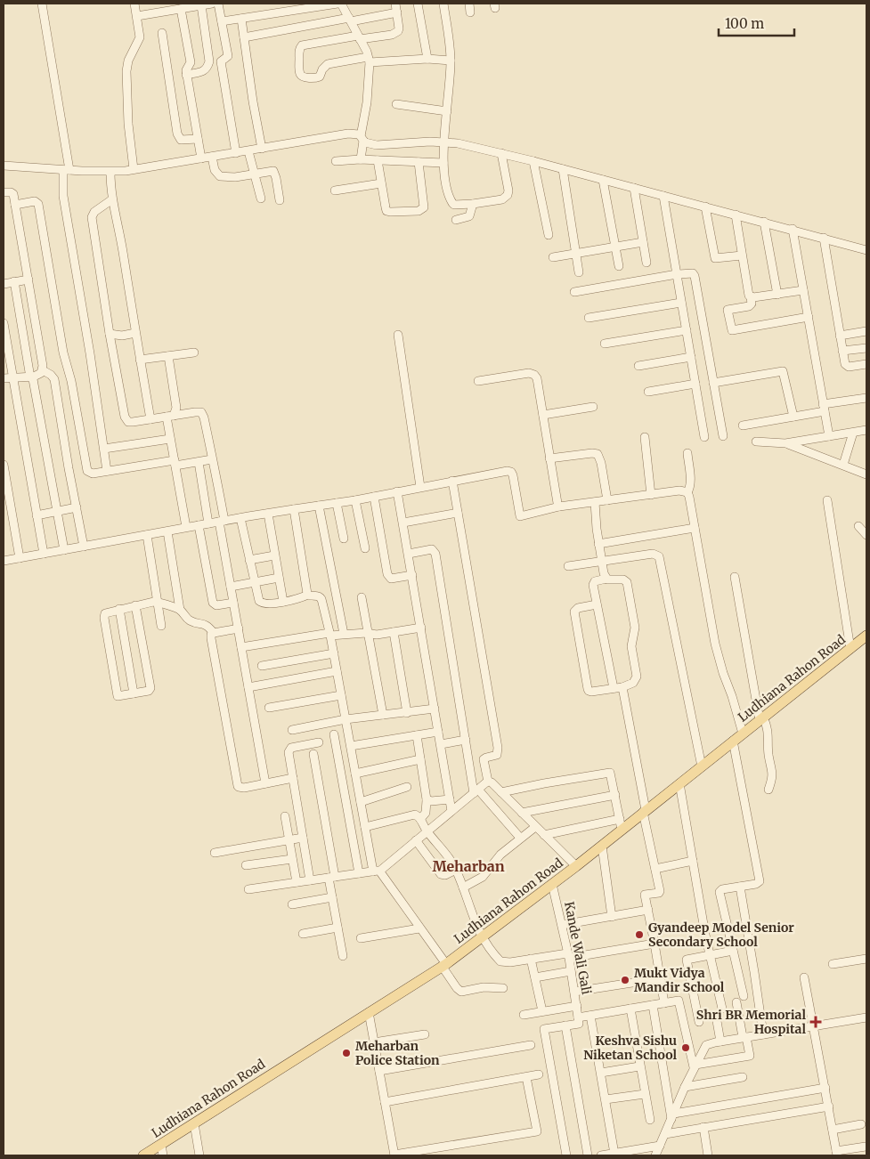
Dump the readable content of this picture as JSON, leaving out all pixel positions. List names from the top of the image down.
{
  "streets": {
    "main road": ["Ludhiana Rahon Road"],
    "street": ["Kande Wali Gali"]
  },
  "crossings": [
    ["Ludhiana Rahon Road", "Kande Wali Gali"]
  ],
  "districts": ["Meharban"],
  "places": {
    "other": [
      "Gyandeep Model Senior Secondary School",
      "Mukt Vidya Mandir School",
      "Keshva Sishu Niketan School",
      "Meharban Police Station"
    ],
    "health": ["Shri BR Memorial Hospital"]
  },
  "scale_bar": "100 m"
}
